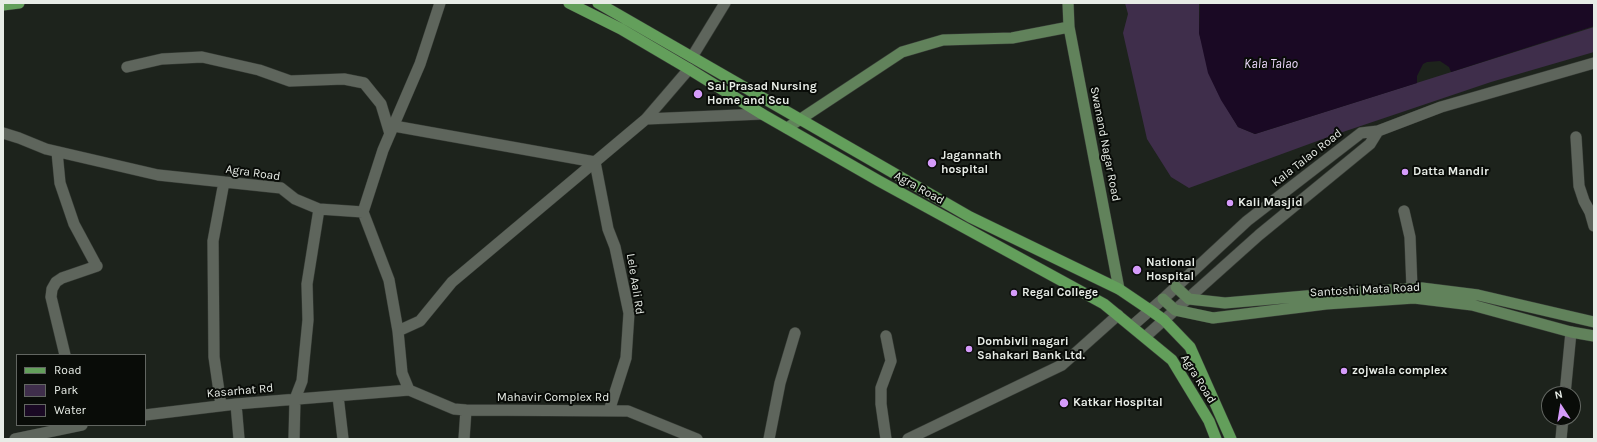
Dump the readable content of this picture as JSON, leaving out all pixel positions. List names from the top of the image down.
{
  "streets": {
    "main road": ["Swanand Nagar Road", "Agra Road", "Santoshi Mata Road"],
    "street": [
      "Kala Talao Road",
      "Lele Aali Rd",
      "Kasarhat Rd",
      "Mahavir Complex Rd"
    ]
  },
  "crossings": [
    ["Swanand Nagar Road", "Agra Road"],
    ["Kala Talao Road", "Agra Road"],
    ["Lele Aali Rd", "Mahavir Complex Rd"],
    ["Kasarhat Rd", "Mahavir Complex Rd"]
  ],
  "water": ["Kala Talao"],
  "places": [
    "Sai Prasad Nursing Home and Scu",
    "Jagannath hospital",
    "Datta Mandir",
    "Kali Masjid",
    "National Hospital",
    "Regal College",
    "Dombivli nagari Sahakari Bank Ltd.",
    "zojwala complex",
    "Katkar Hospital"
  ],
  "legend": ["Road", "Park", "Water"],
  "north": "top"
}
